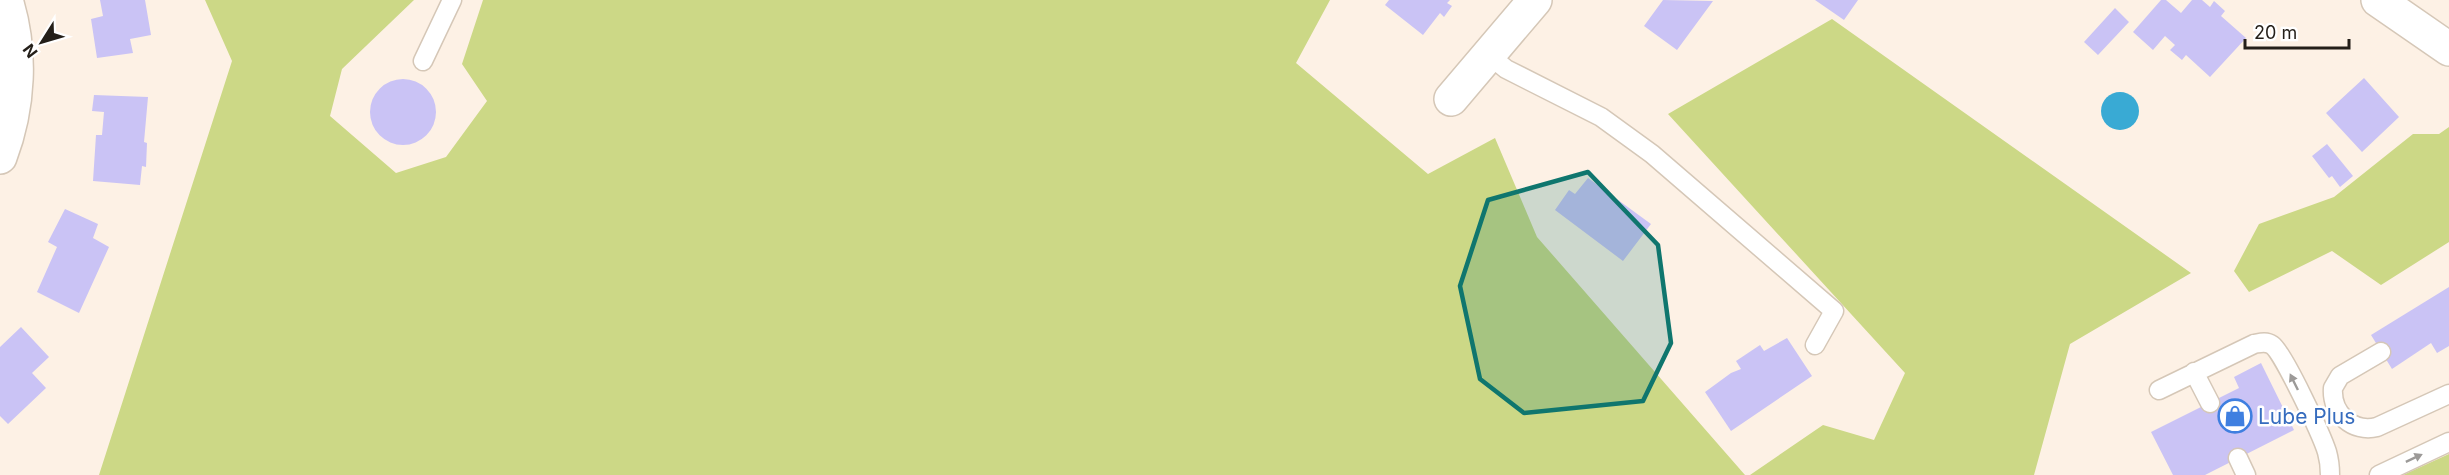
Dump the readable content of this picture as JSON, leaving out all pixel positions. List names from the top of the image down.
{
  "places": {
    "shop": ["Lube Plus"]
  },
  "scale_bar": "20 m",
  "north": "bottom left"
}
